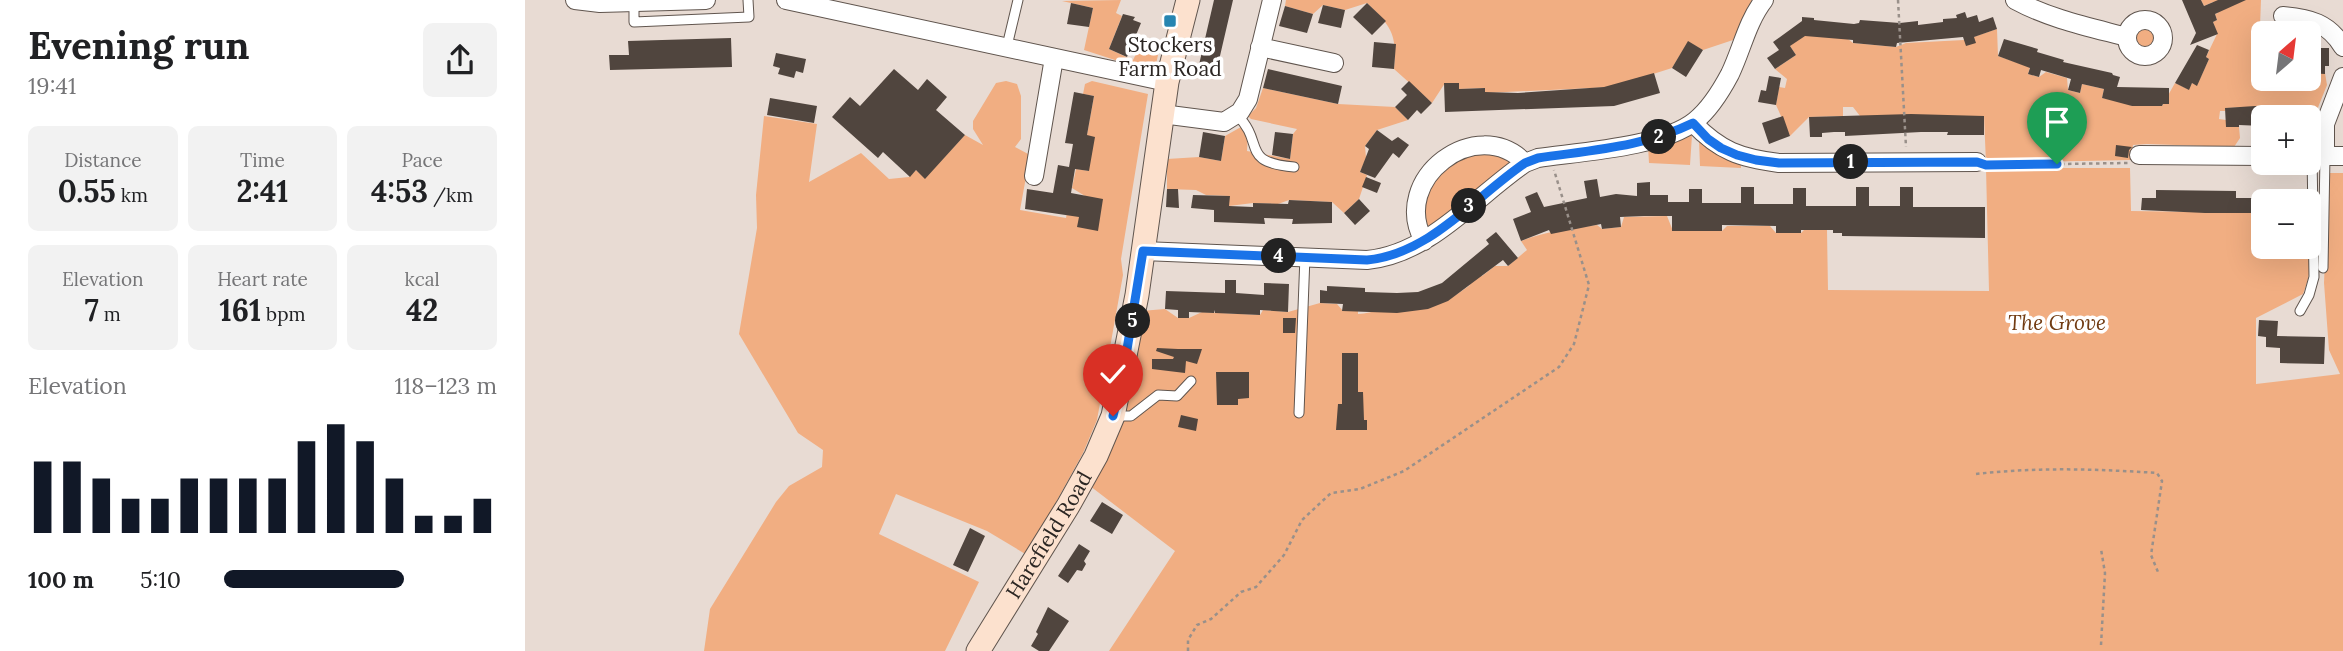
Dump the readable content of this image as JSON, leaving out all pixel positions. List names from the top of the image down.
{
  "streets": {
    "street": ["Harefield Road"]
  },
  "parks": ["The Grove"],
  "places": {
    "transit": ["Stockers Farm Road"]
  },
  "north": "top right",
  "page": {
    "heading": ["Evening run", "19:41"],
    "map_buttons": ["+", "−"],
    "stats": [
      ["Distance", "0.55 km"],
      ["Time", "2:41"],
      ["Pace", "4:53 /km"],
      ["Elevation", "7 m"],
      ["Heart rate", "161 bpm"],
      ["kcal", "42"]
    ],
    "pins": [
      "2",
      "1",
      "3",
      "4",
      "5"
    ],
    "chart": ["Elevation", "118–123 m"],
    "list": [
      {
        "name": "100 m",
        "note": "5:10"
      }
    ]
  }
}
